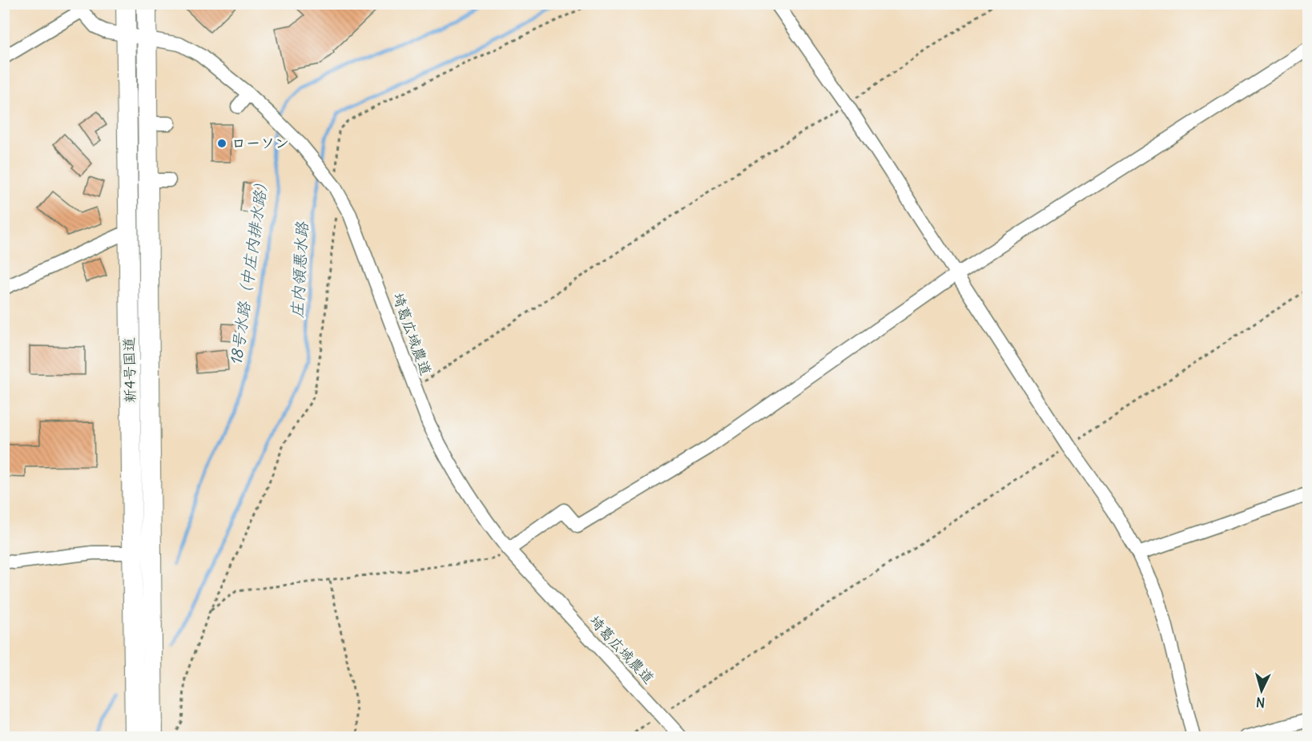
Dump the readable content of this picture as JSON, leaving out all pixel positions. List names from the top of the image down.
{
  "streets": {
    "highway": ["新4号国道"],
    "street": ["埼葛広域農道"]
  },
  "crossings": [
    ["埼葛広域農道", "新4号国道"]
  ],
  "water": ["18号水路（中庄内排水路）", "庄内領悪水路"],
  "places": ["ローソン"],
  "north": "bottom"
}
